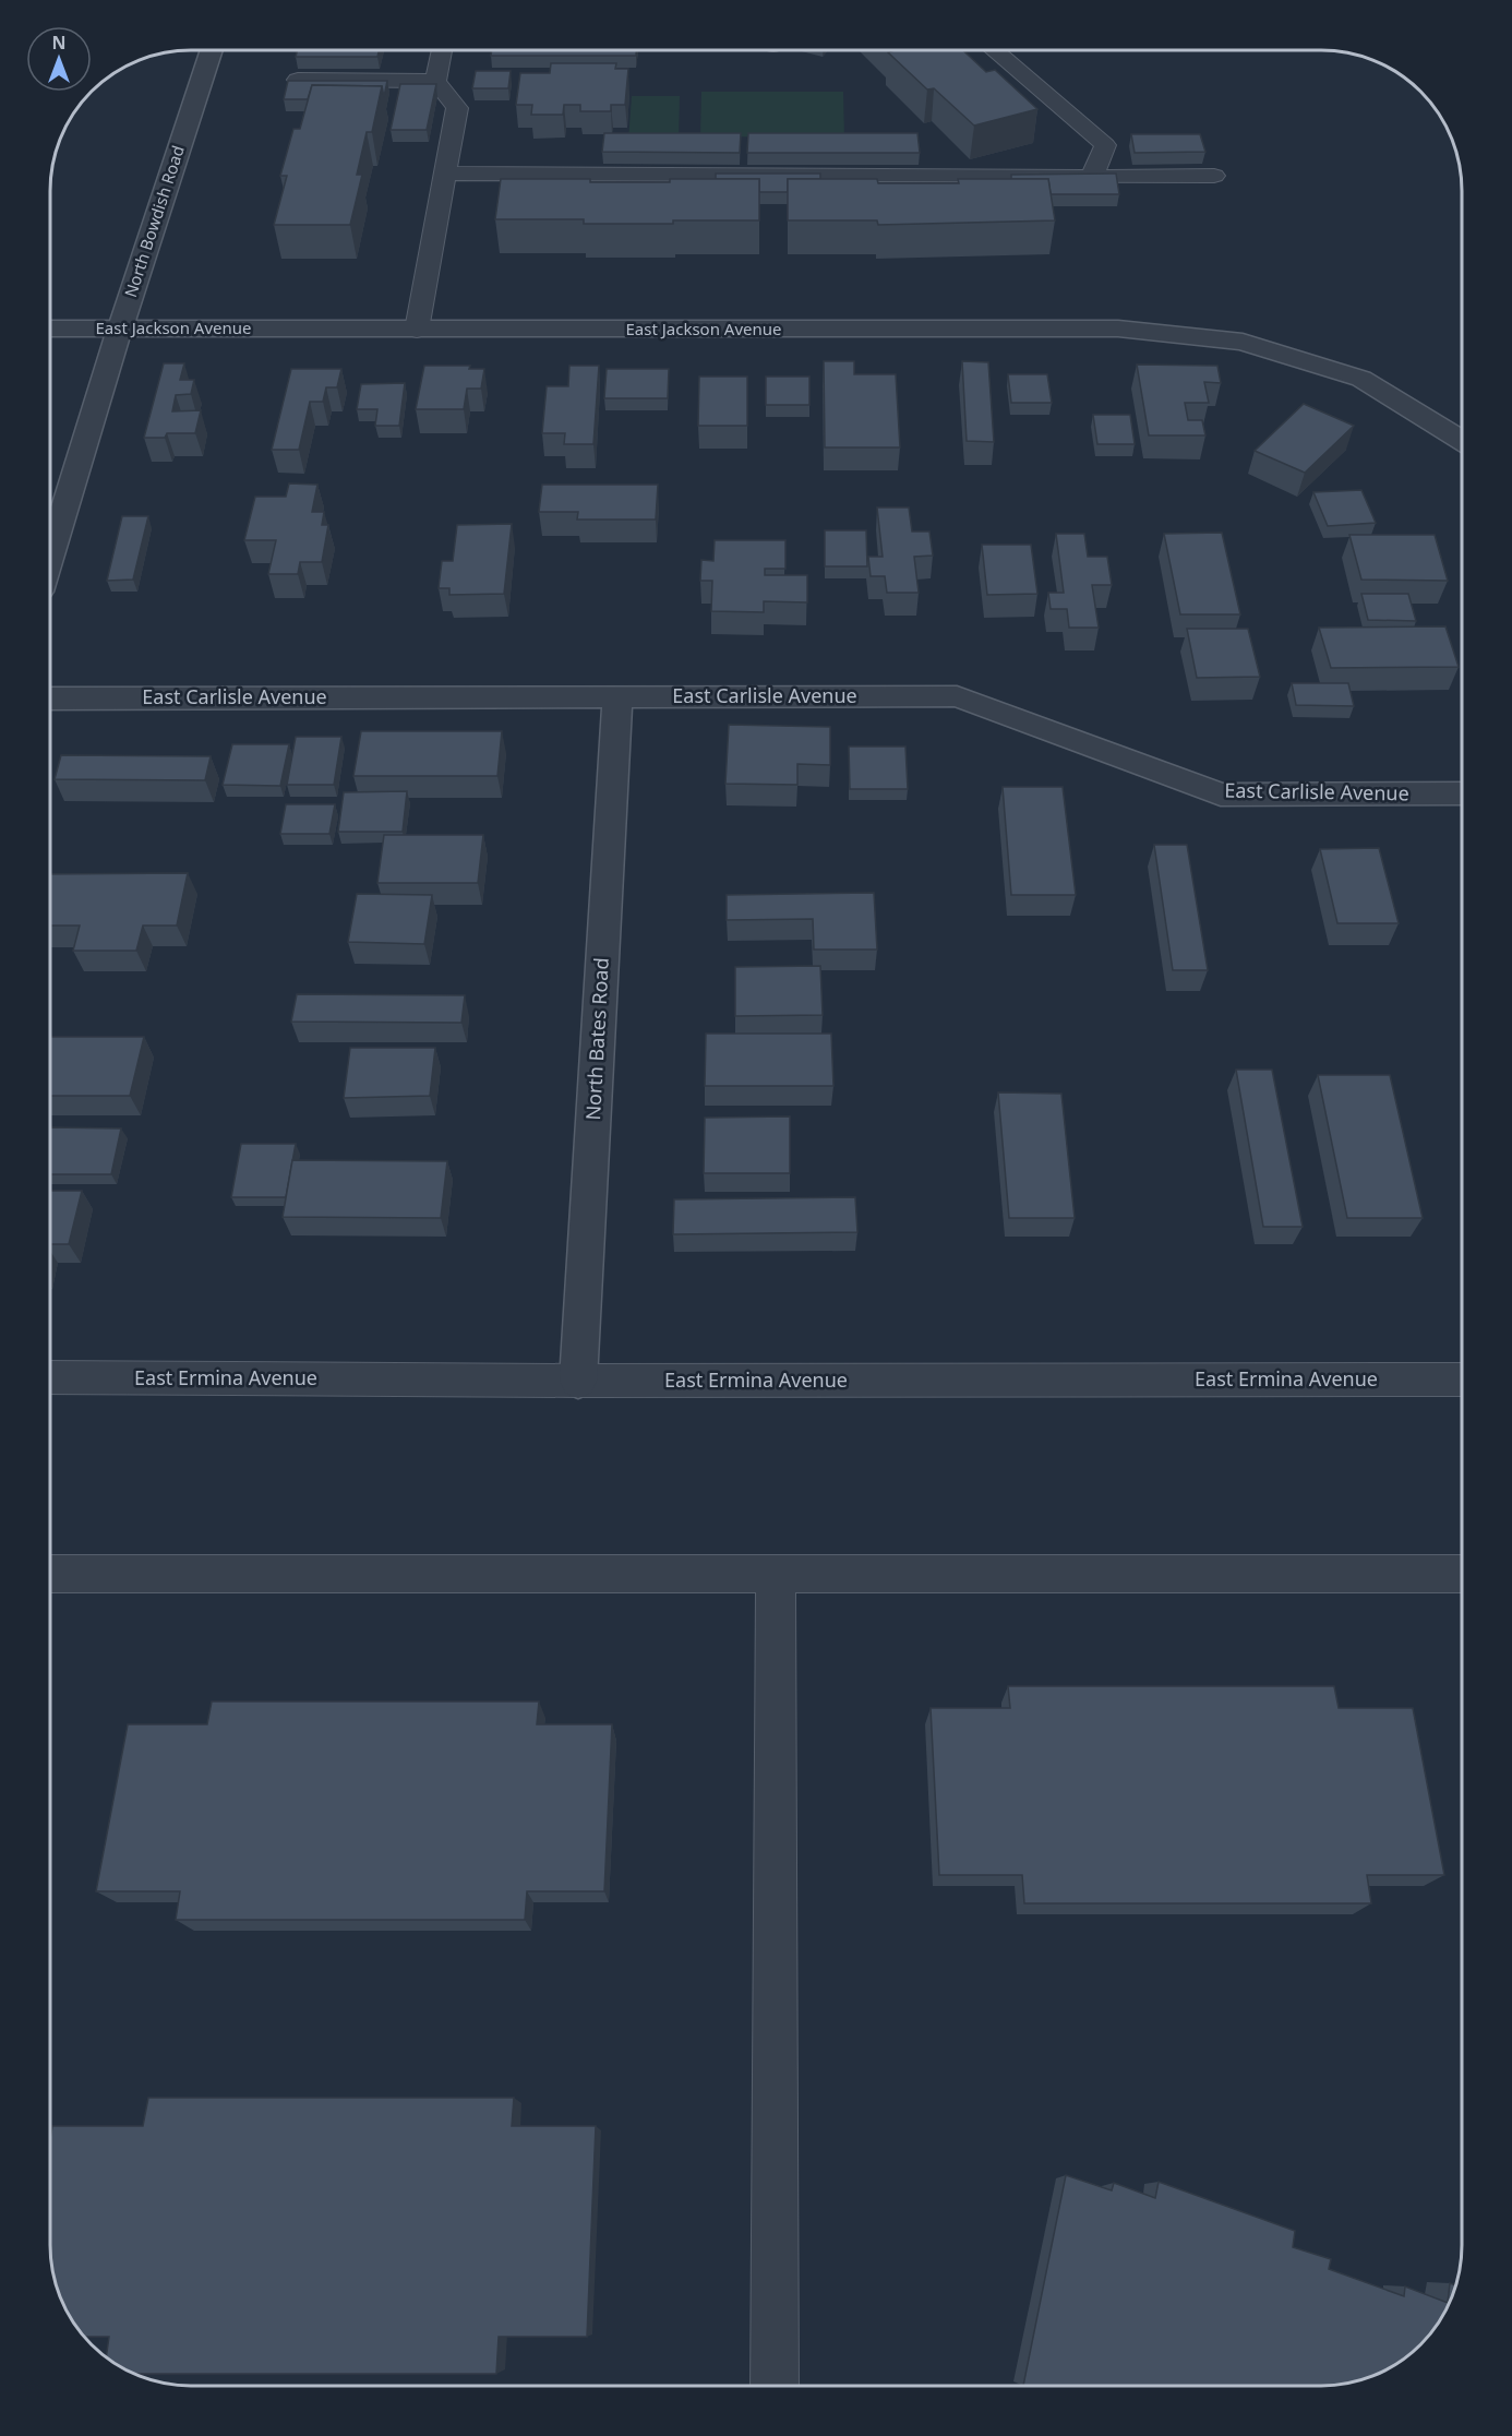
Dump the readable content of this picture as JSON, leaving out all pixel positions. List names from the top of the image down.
{
  "streets": {
    "street": [
      "North Bowdish Road",
      "East Jackson Avenue",
      "East Carlisle Avenue",
      "North Bates Road"
    ],
    "lane": ["East Ermina Avenue"]
  },
  "crossings": [
    ["North Bowdish Road", "East Jackson Avenue"],
    ["East Carlisle Avenue", "North Bates Road"],
    ["North Bates Road", "East Ermina Avenue"]
  ],
  "north": "top"
}
